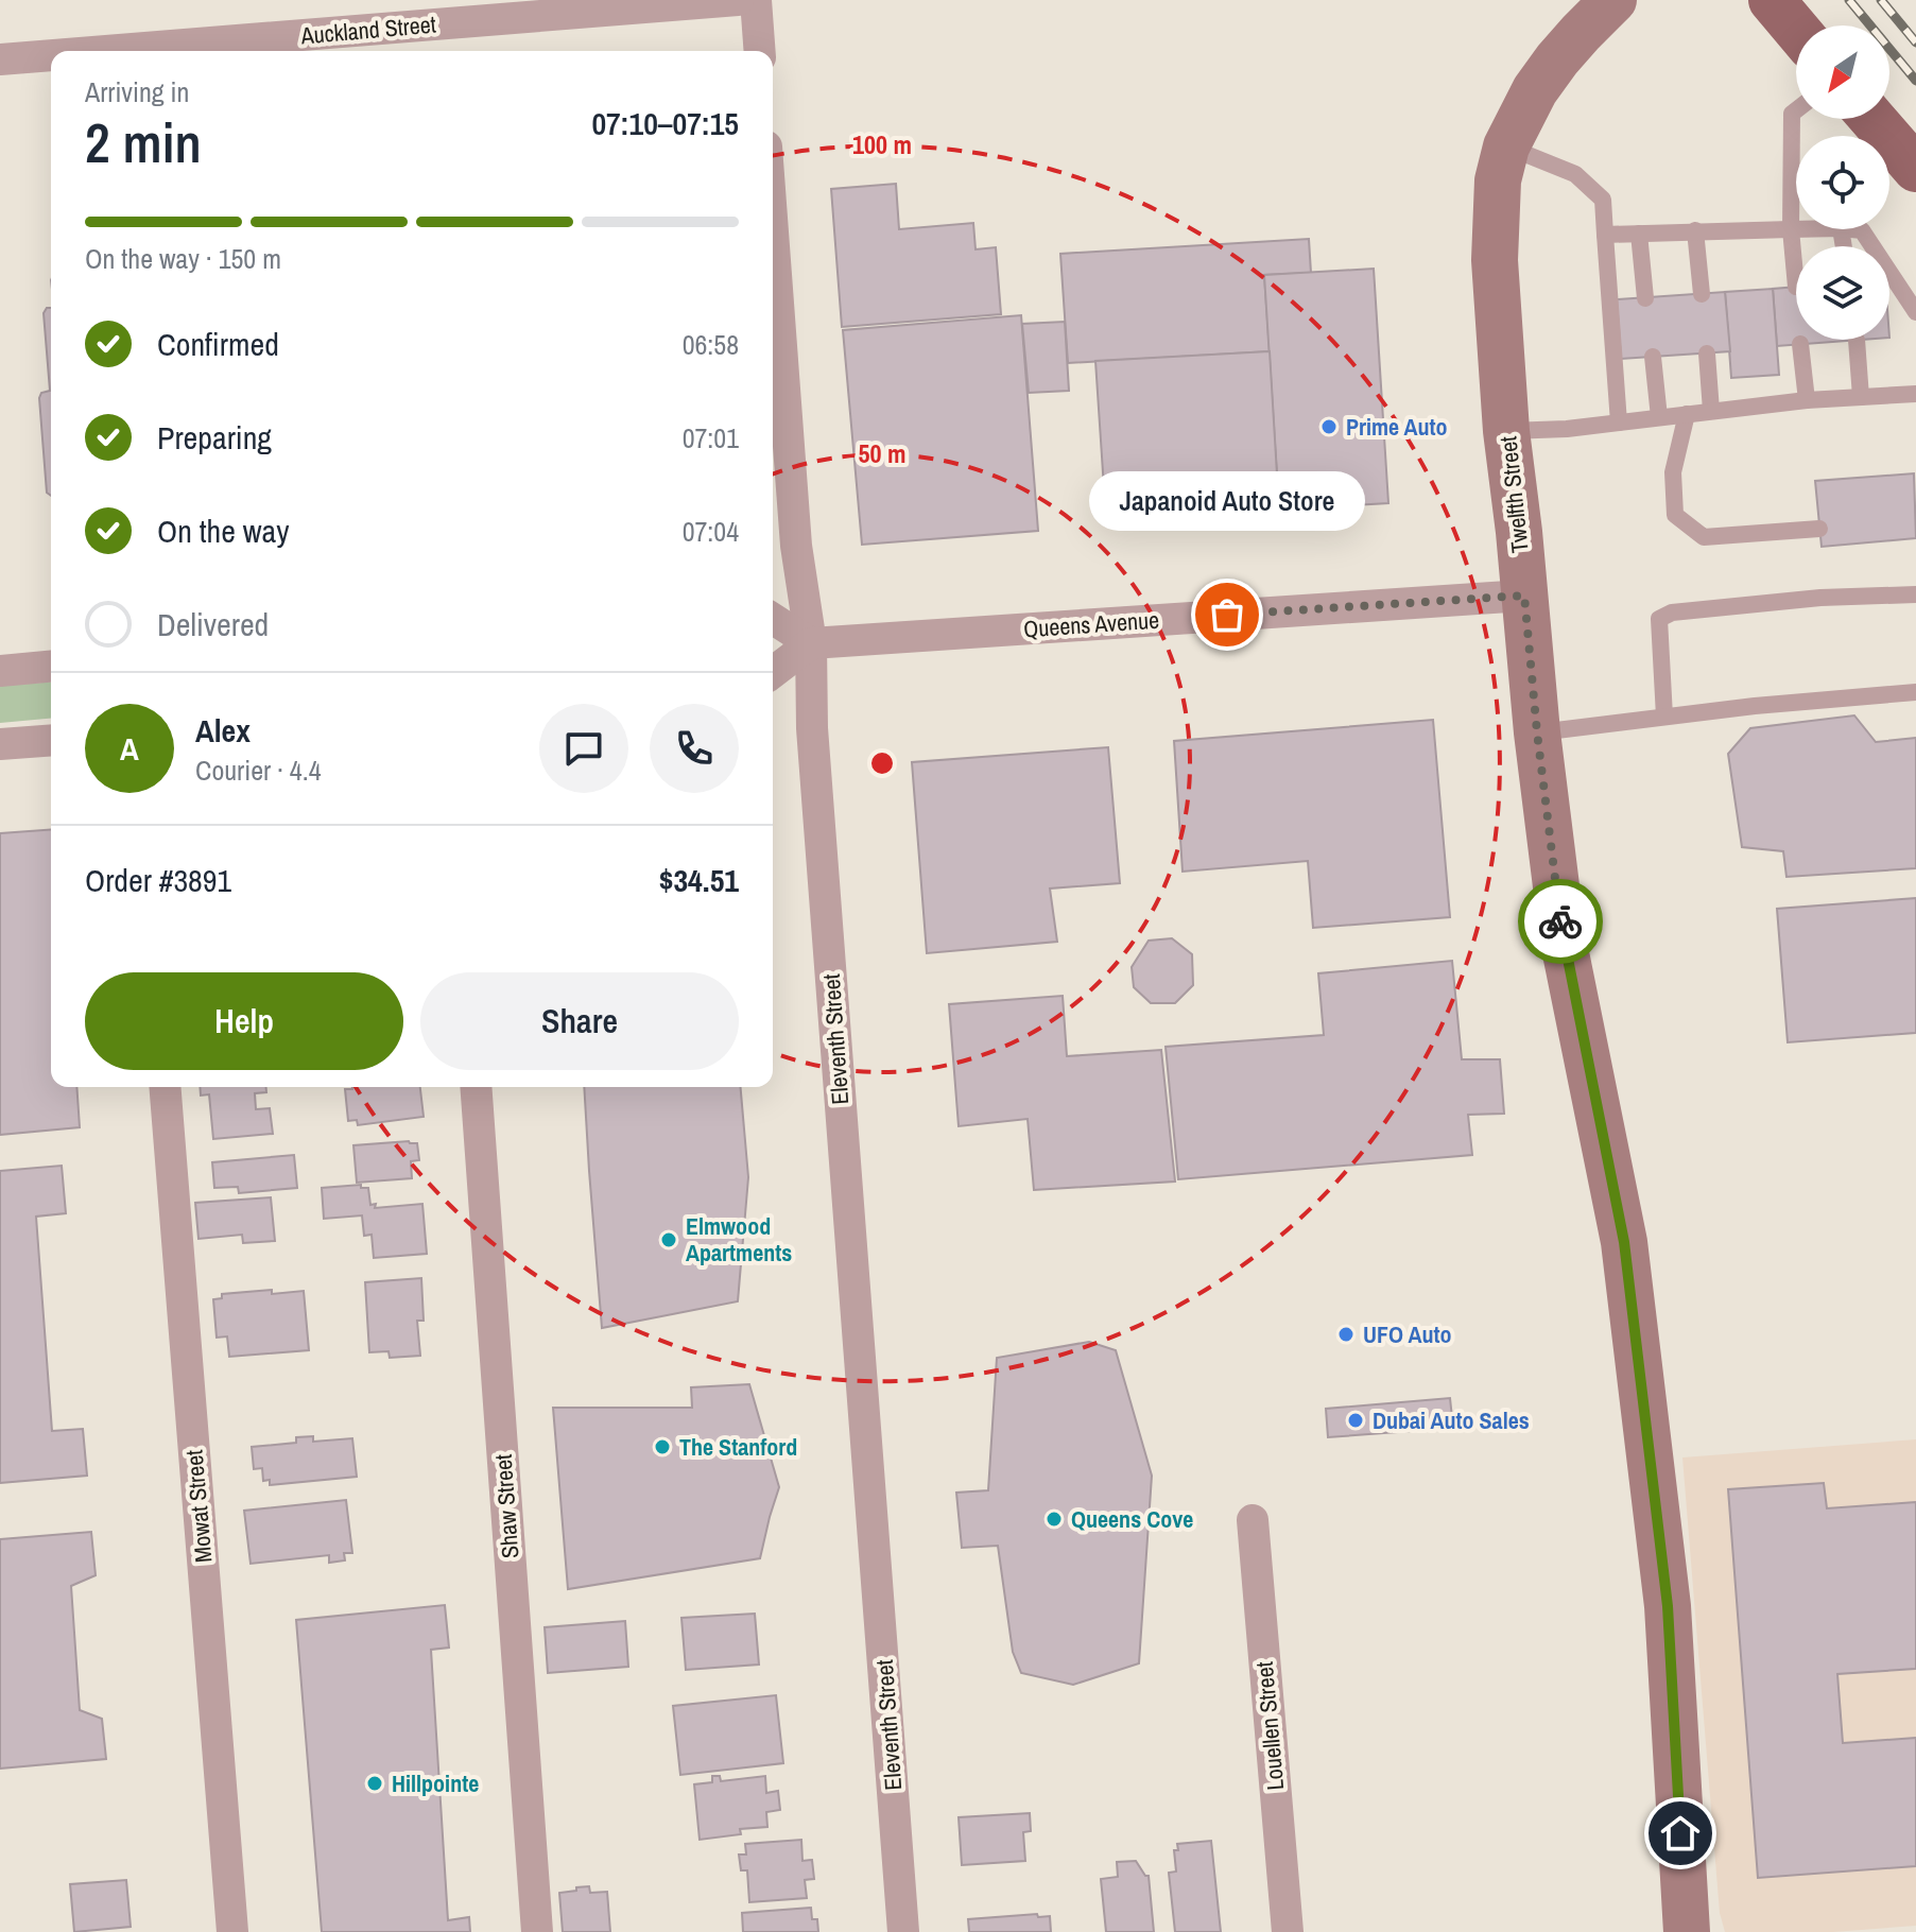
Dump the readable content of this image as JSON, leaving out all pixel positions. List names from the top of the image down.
{
  "streets": {
    "street": [
      "Auckland Street",
      "Twelfth Street",
      "Queens Avenue",
      "Eleventh Street",
      "Mowat Street",
      "Shaw Street",
      "Louellen Street"
    ]
  },
  "crossings": [
    ["Twelfth Street", "Queens Avenue"],
    ["Queens Avenue", "Eleventh Street"]
  ],
  "places": [
    "Prime Auto",
    "Japanoid Auto Store",
    "Elmwood Apartments",
    "UFO Auto",
    "Dubai Auto Sales",
    "The Stanford",
    "Queens Cove",
    "Hillpointe"
  ],
  "north": "bottom left",
  "page": {
    "heading": ["2 min", "Arriving in", "07:10–07:15"],
    "panel": [
      "Alex",
      "Courier · 4.4",
      "Order #3891",
      "$34.51"
    ],
    "bar": "On the way · 150 m",
    "list": [
      ["Confirmed", "06:58"],
      ["Preparing", "07:01"],
      ["On the way", "07:04"],
      "Delivered"
    ],
    "bubble": "Japanoid Auto Store",
    "round": "A",
    "buttons": ["Help", "Share"]
  },
  "rings": ["100 m", "50 m"]
}
